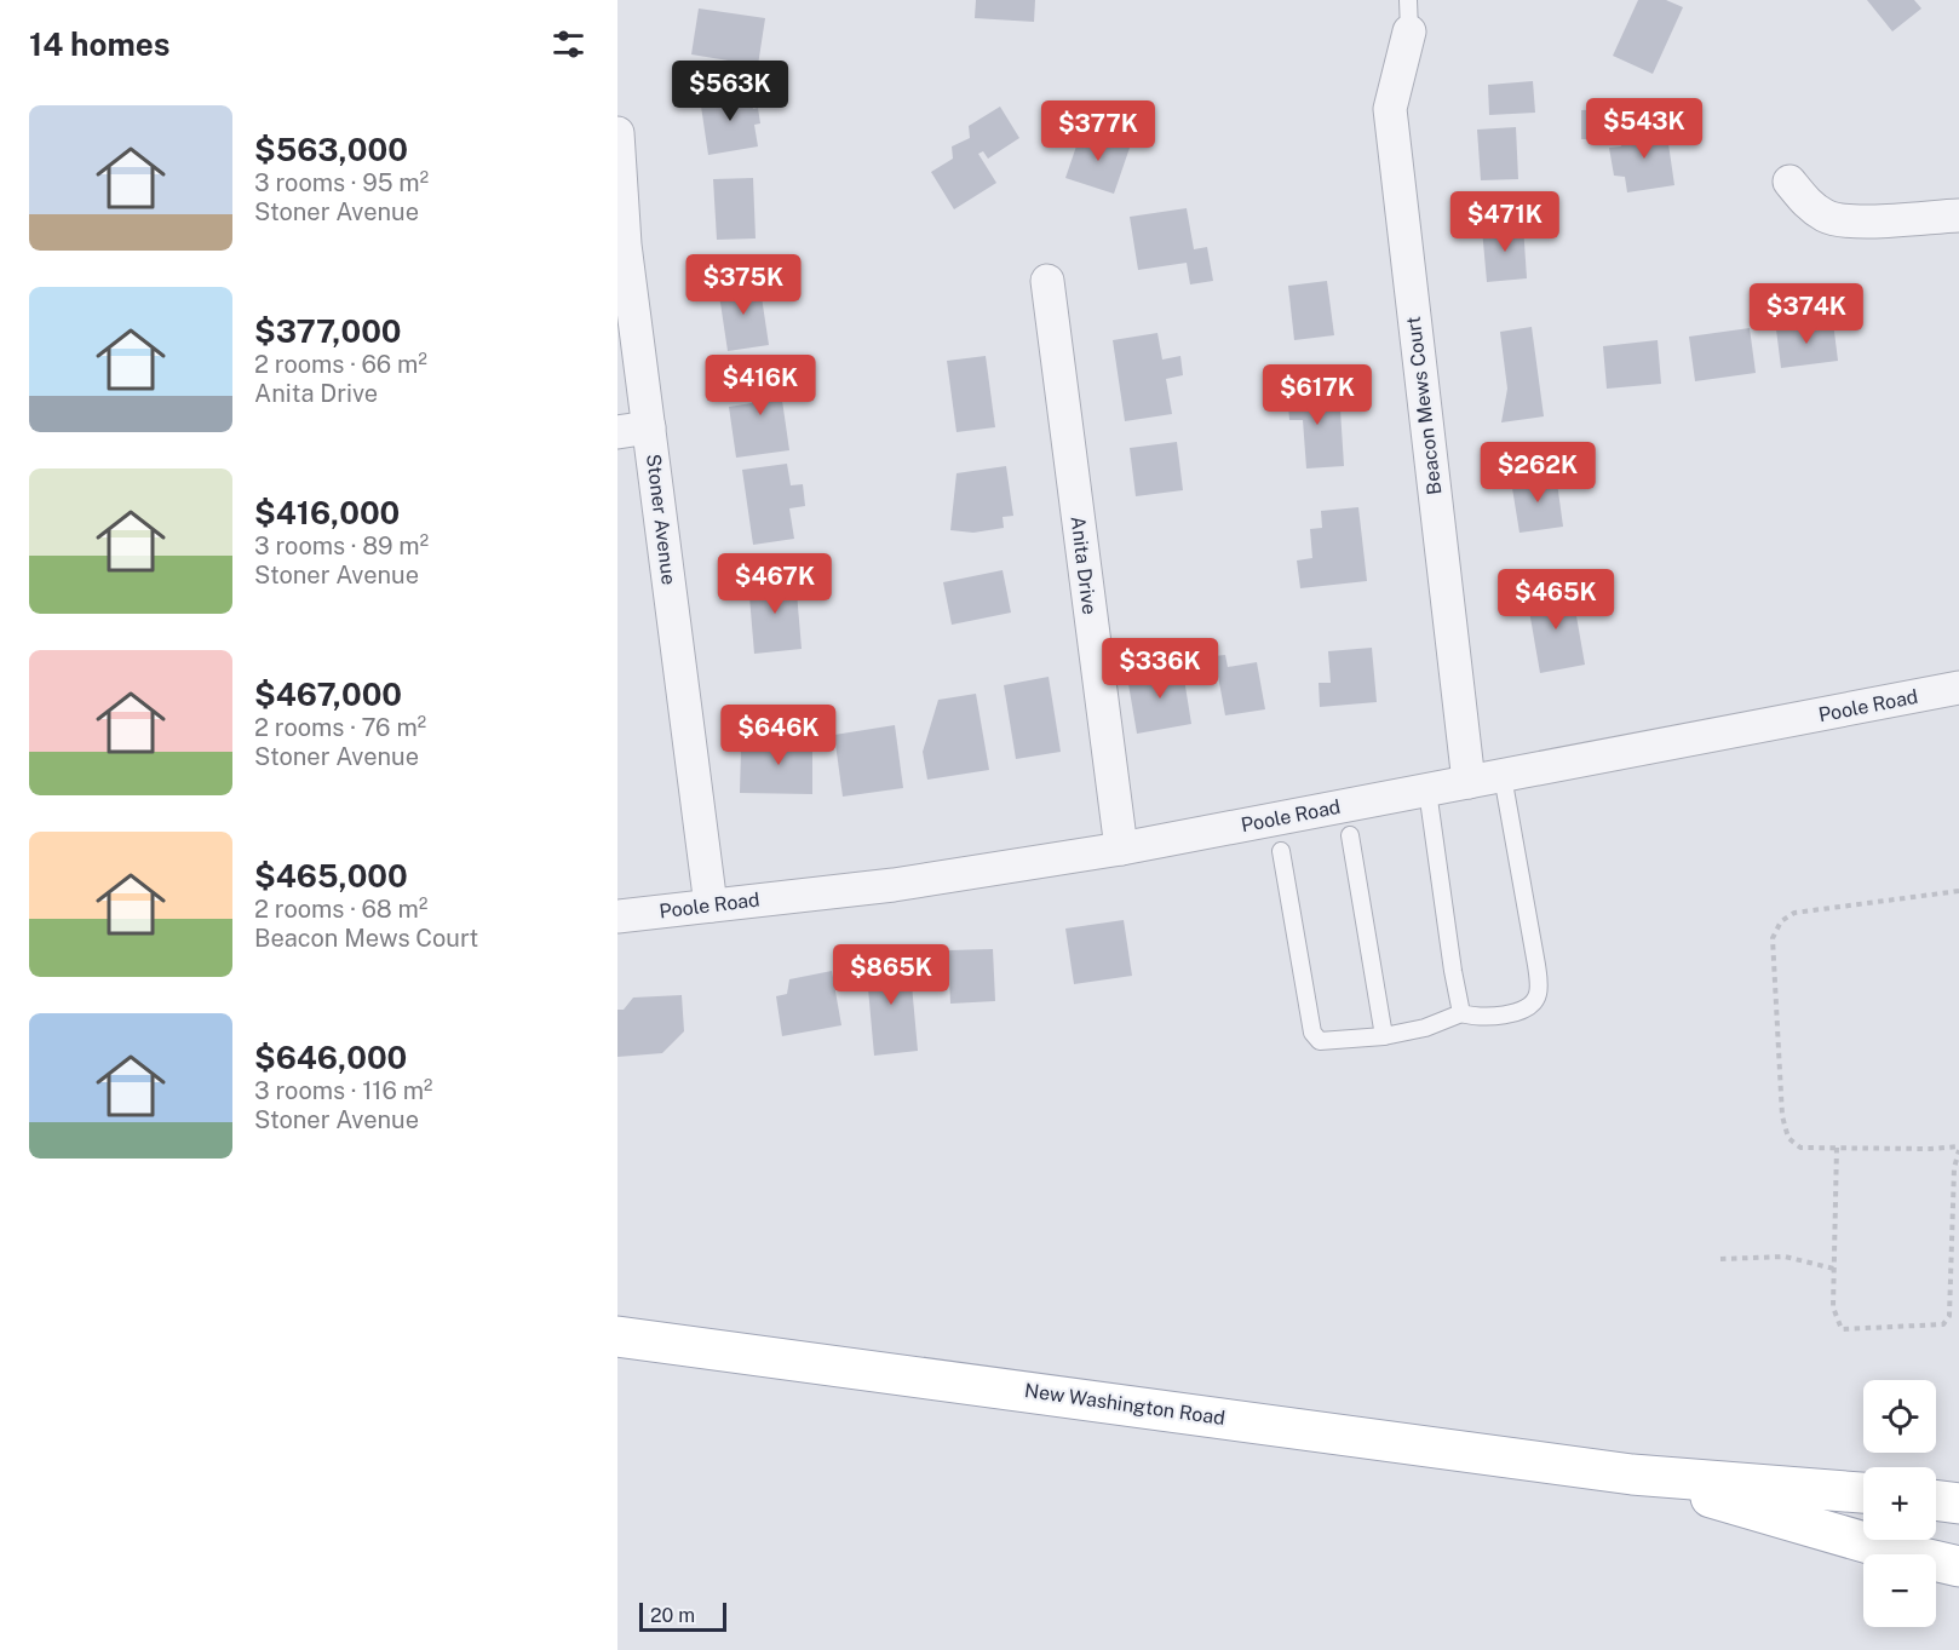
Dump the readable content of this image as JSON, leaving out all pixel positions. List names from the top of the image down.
{
  "streets": {
    "main road": ["New Washington Road"],
    "street": [
      "Beacon Mews Court",
      "Stoner Avenue",
      "Anita Drive",
      "Poole Road"
    ]
  },
  "crossings": [
    ["Beacon Mews Court", "Poole Road"],
    ["Stoner Avenue", "Poole Road"],
    ["Anita Drive", "Poole Road"]
  ],
  "scale_bar": "20 m",
  "page": {
    "heading": "14 homes",
    "price": [
      "$563K",
      "$543K",
      "$377K",
      "$471K",
      "$375K",
      "$374K",
      "$416K",
      "$617K",
      "$262K",
      "$467K",
      "$465K",
      "$336K",
      "$646K",
      "$865K"
    ],
    "list": [
      {
        "name": "$563,000",
        "note": "3 rooms · 95 m² · Stoner Avenue"
      },
      {
        "name": "$377,000",
        "note": "2 rooms · 66 m² · Anita Drive"
      },
      {
        "name": "$416,000",
        "note": "3 rooms · 89 m² · Stoner Avenue"
      },
      {
        "name": "$467,000",
        "note": "2 rooms · 76 m² · Stoner Avenue"
      },
      {
        "name": "$465,000",
        "note": "2 rooms · 68 m² · Beacon Mews Court"
      },
      {
        "name": "$646,000",
        "note": "3 rooms · 116 m² · Stoner Avenue"
      }
    ],
    "map_buttons": ["+", "−"],
    "scale": "20 m"
  }
}
